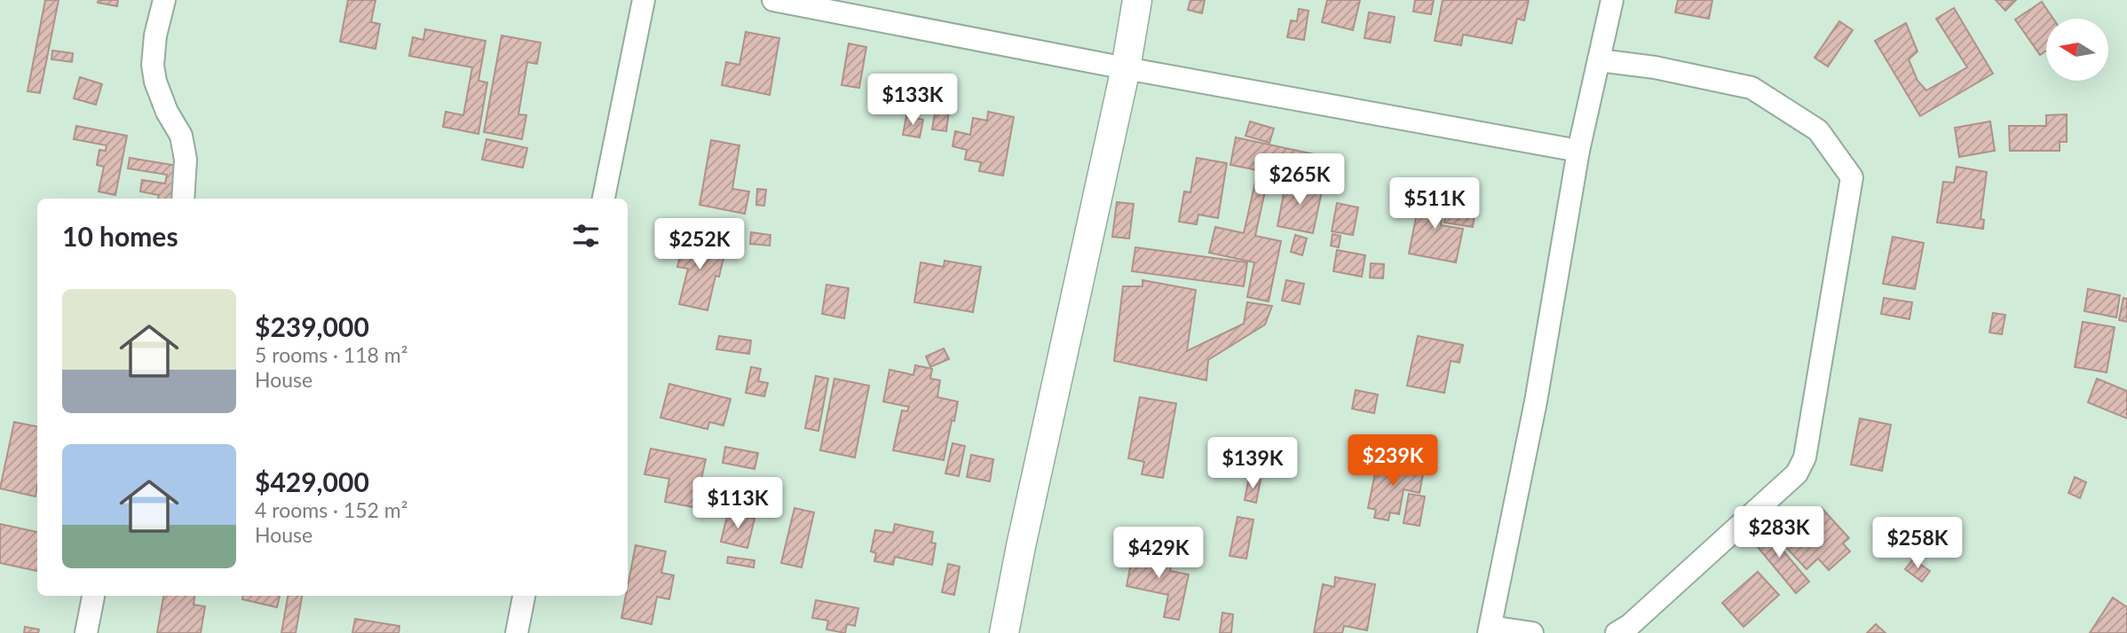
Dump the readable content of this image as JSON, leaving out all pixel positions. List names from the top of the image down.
{
  "north": "left",
  "page": {
    "price": [
      "$133K",
      "$265K",
      "$511K",
      "$252K",
      "$239K",
      "$139K",
      "$113K",
      "$283K",
      "$258K",
      "$429K"
    ],
    "heading": "10 homes",
    "list": [
      {
        "name": "$239,000",
        "note": "5 rooms · 118 m² · House"
      },
      {
        "name": "$429,000",
        "note": "4 rooms · 152 m² · House"
      }
    ]
  }
}
